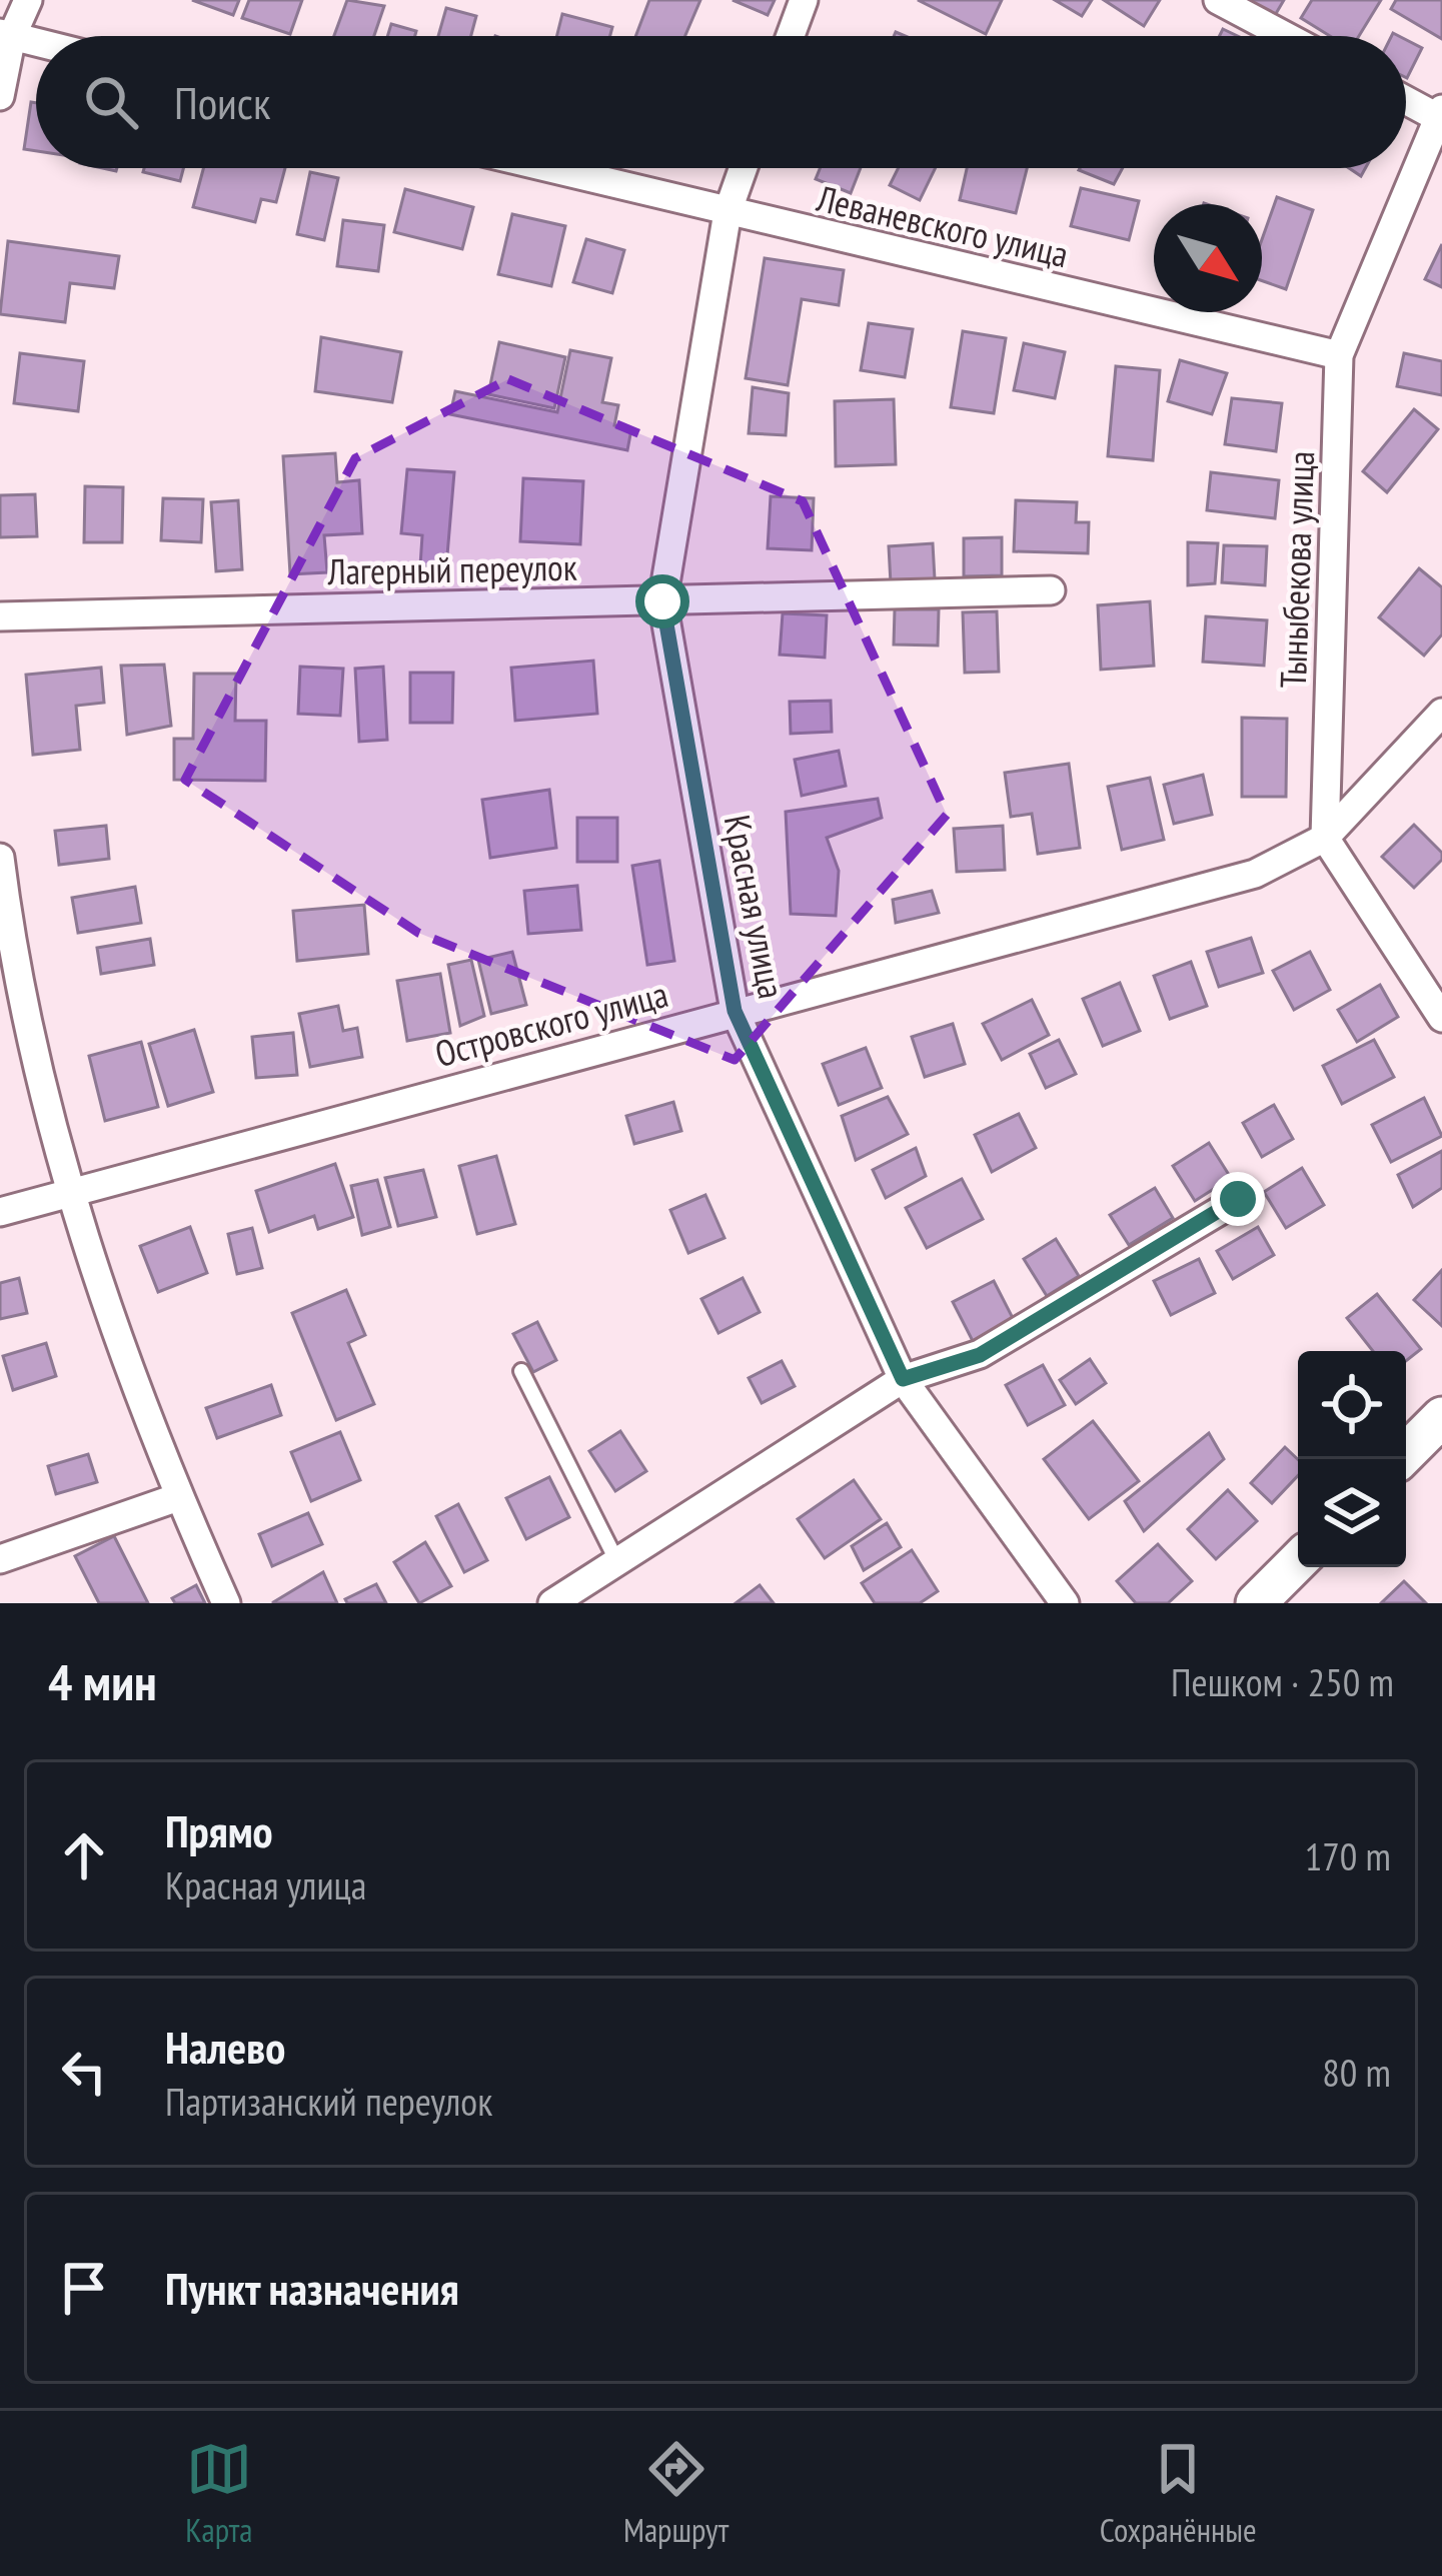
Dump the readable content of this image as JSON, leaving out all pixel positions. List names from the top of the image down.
{
  "streets": {
    "street": [
      "Леваневского улица",
      "Лагерный переулок",
      "Тыныбекова улица",
      "Красная улица",
      "Островского улица"
    ]
  },
  "crossings": [
    ["Леваневского улица", "Тыныбекова улица"],
    ["Леваневского улица", "Красная улица"],
    ["Лагерный переулок", "Красная улица"],
    ["Тыныбекова улица", "Островского улица"],
    ["Красная улица", "Островского улица"]
  ],
  "north": "bottom right",
  "page": {
    "search": "Поиск",
    "heading": ["4 мин", "Пешком · 250 m"],
    "list": [
      ["Прямо", "Красная улица", "170 m"],
      ["Налево", "Партизанский переулок", "80 m"],
      "Пункт назначения"
    ],
    "nav": ["Карта", "Маршрут", "Сохранённые"]
  }
}
